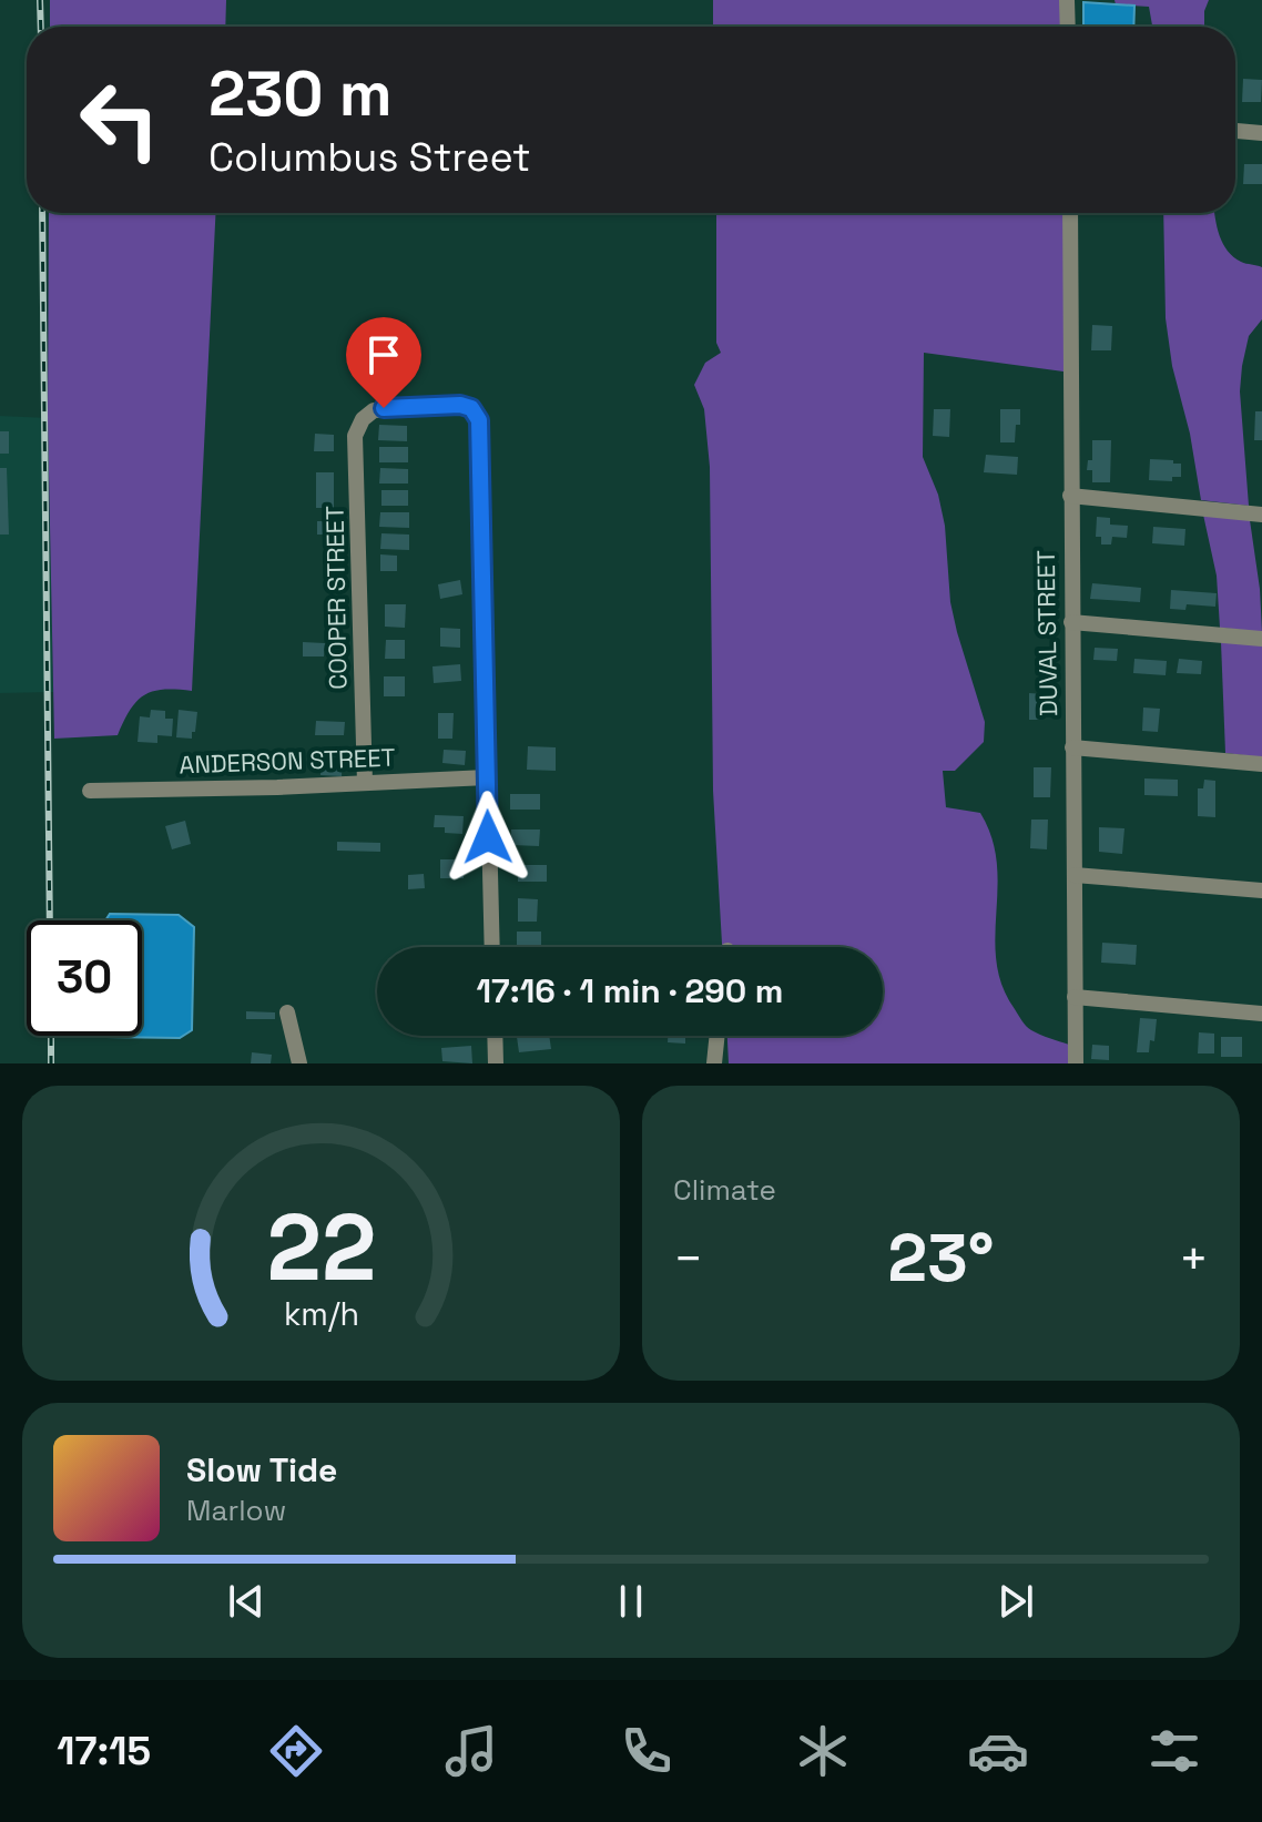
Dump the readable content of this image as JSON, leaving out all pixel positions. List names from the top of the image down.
{
  "streets": {
    "street": ["COOPER STREET", "DUVAL STREET", "ANDERSON STREET"]
  },
  "crossings": [
    ["COOPER STREET", "ANDERSON STREET"]
  ],
  "page": {
    "turn": ["230 m", "Columbus Street"],
    "limit": "30",
    "trip": "17:16 · 1 min · 290 m",
    "tile": "Climate",
    "heat": ["−", "23°", "+"],
    "song": ["Slow Tide", "Marlow"],
    "tabs": "17:15",
    "gauge": ["22", "km/h"]
  }
}
